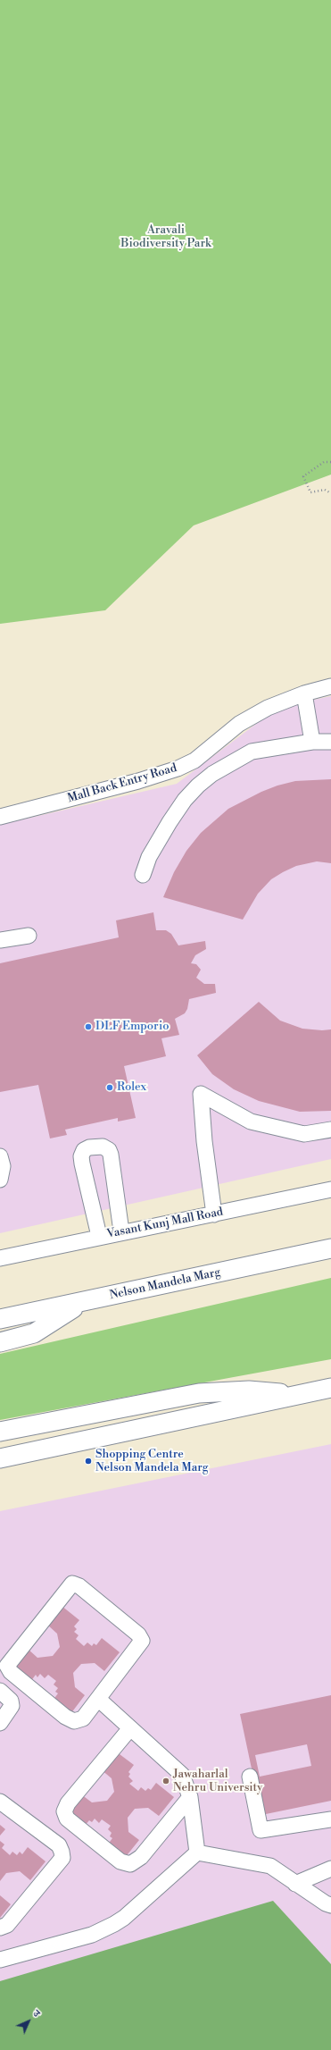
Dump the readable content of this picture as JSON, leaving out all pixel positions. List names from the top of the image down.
{
  "streets": {
    "main road": ["Nelson Mandela Marg"],
    "lane": ["Mall Back Entry Road", "Vasant Kunj Mall Road"]
  },
  "parks": ["Aravali Biodiversity Park"],
  "places": [
    "DLF Emporio",
    "Rolex",
    "Shopping Centre Nelson Mandela Marg",
    "Jawaharlal Nehru University"
  ],
  "north": "top right"
}
